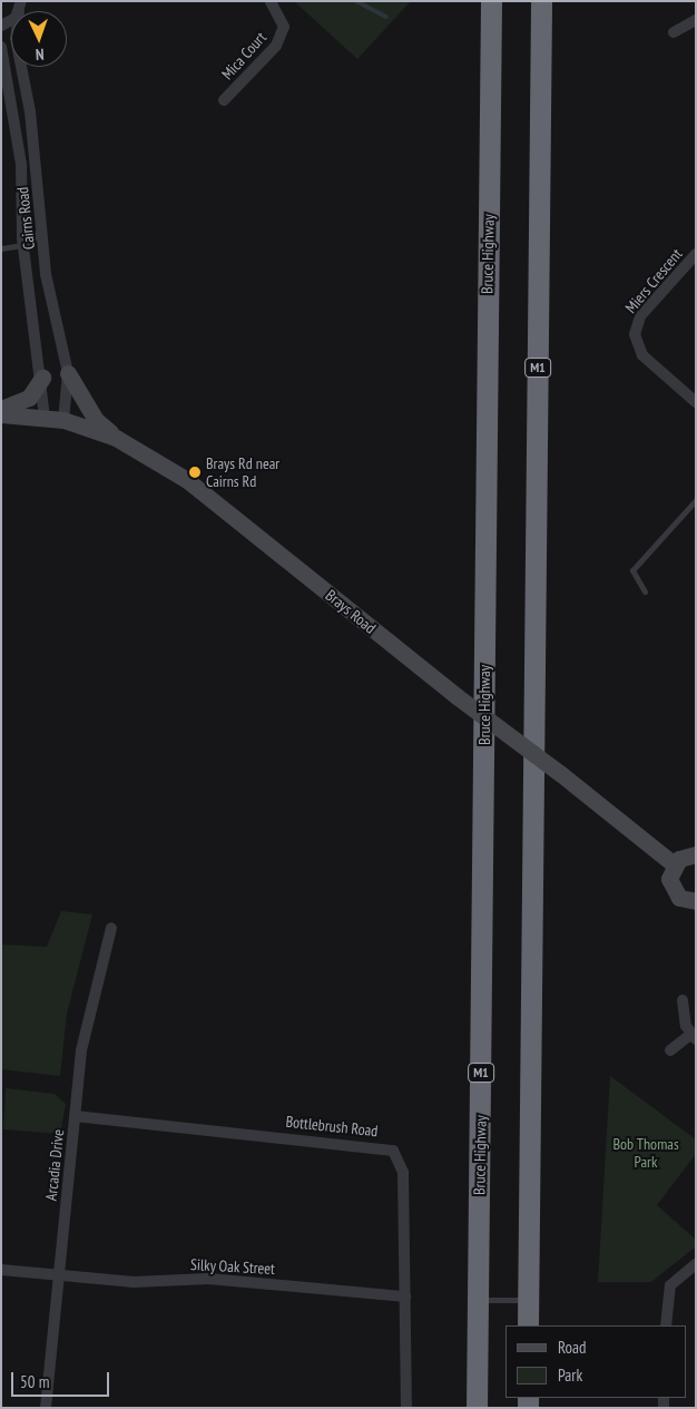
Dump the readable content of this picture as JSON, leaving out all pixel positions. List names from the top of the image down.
{
  "streets": {
    "highway": ["Bruce Highway", "M1"],
    "main road": ["Brays Road"],
    "street": [
      "Mica Court",
      "Cairns Road",
      "Miers Crescent",
      "Bottlebrush Road",
      "Arcadia Drive",
      "Silky Oak Street"
    ]
  },
  "crossings": [
    ["Cairns Road", "Brays Road"],
    ["Bottlebrush Road", "Arcadia Drive"],
    ["Bottlebrush Road", "Silky Oak Street"],
    ["Arcadia Drive", "Silky Oak Street"]
  ],
  "parks": ["Bob Thomas Park"],
  "places": ["Brays Rd near Cairns Rd"],
  "legend": ["Road", "Park"],
  "scale_bar": "50 m",
  "north": "bottom"
}
